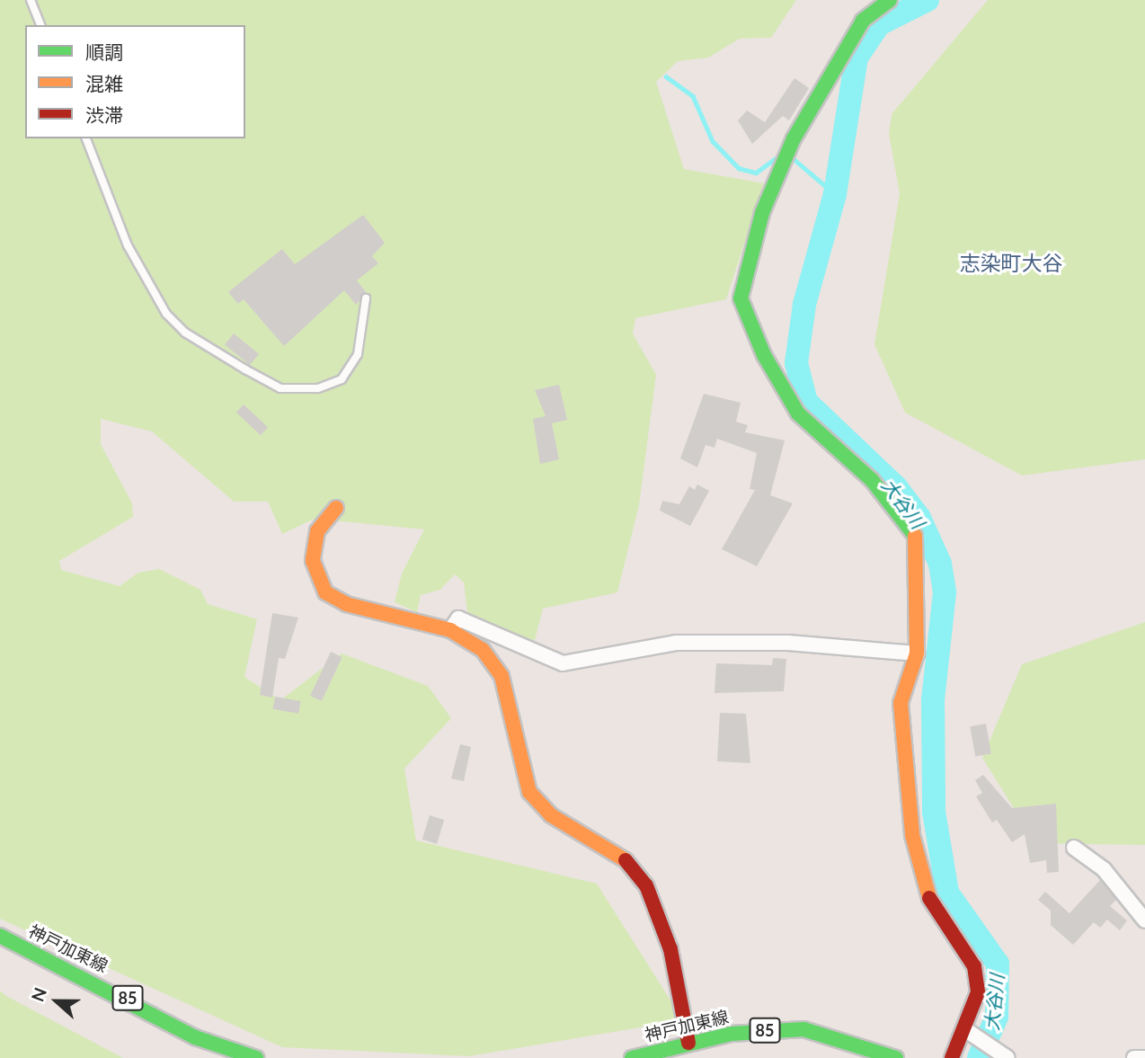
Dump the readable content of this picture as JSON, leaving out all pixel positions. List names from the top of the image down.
{
  "streets": {
    "street": ["神戸加東線", "85"]
  },
  "districts": ["志染町大谷"],
  "water": ["大谷川"],
  "legend": ["順調", "混雑", "渋滞"],
  "north": "left"
}
